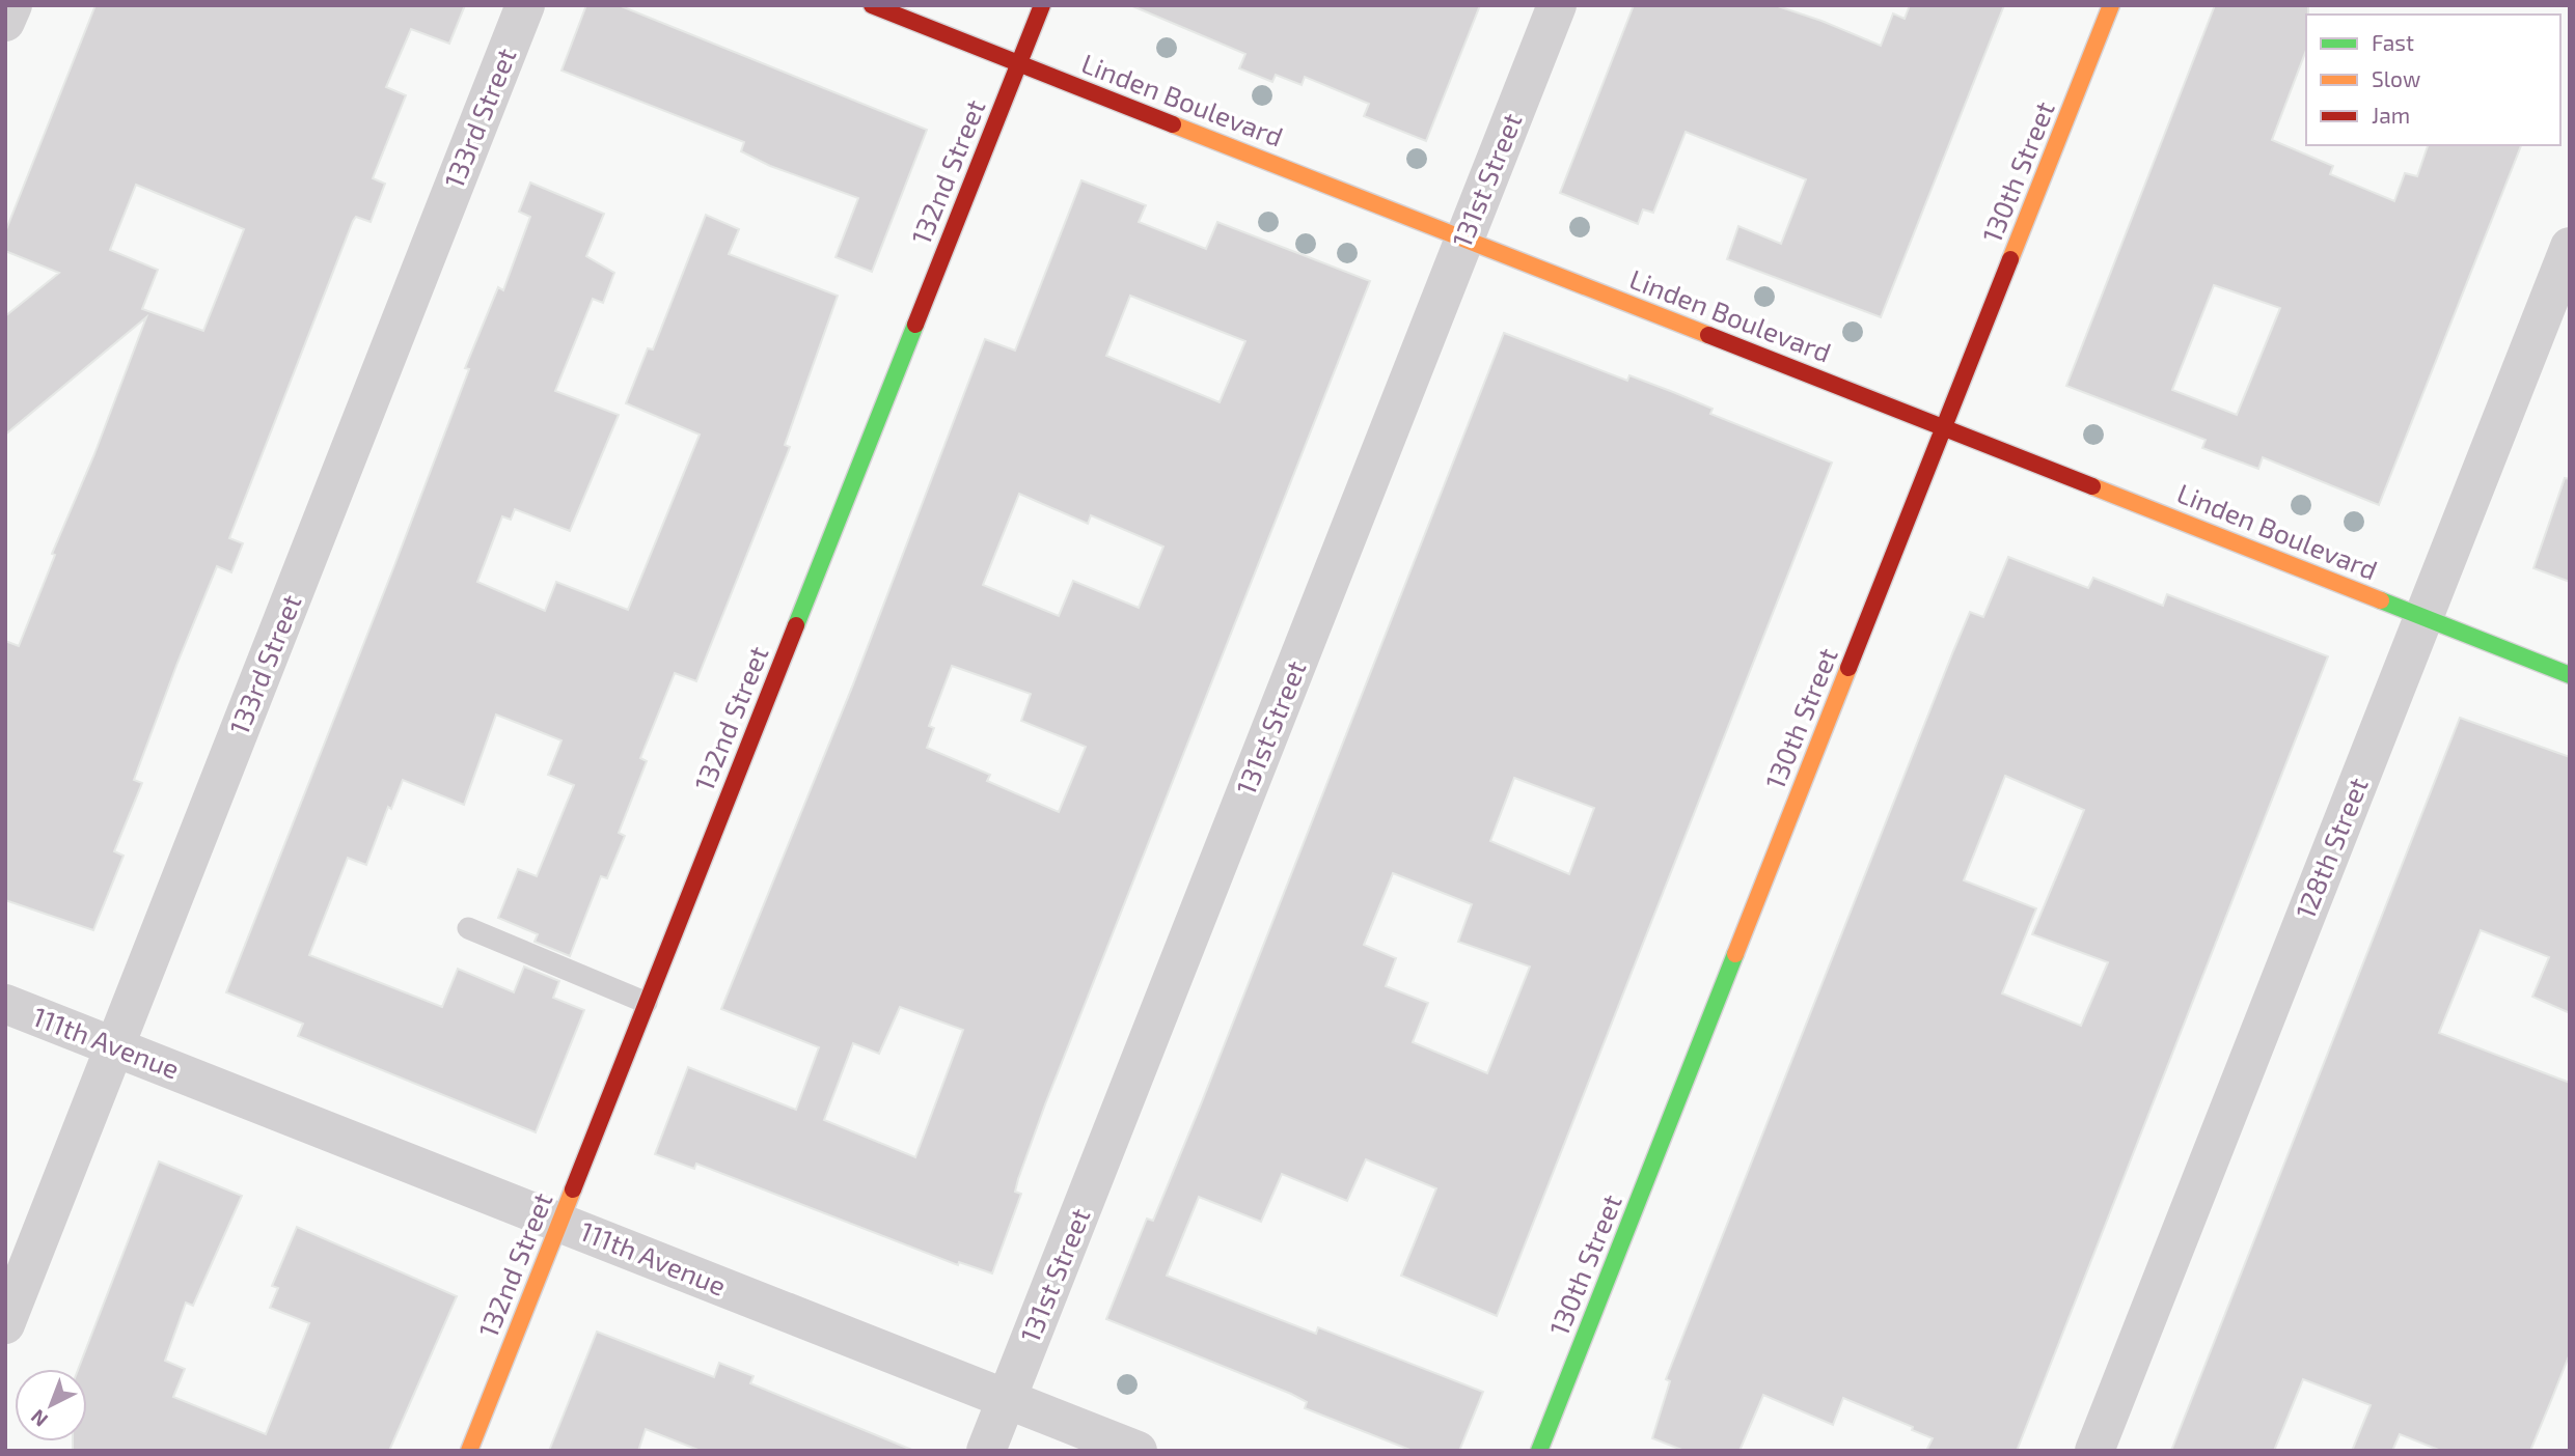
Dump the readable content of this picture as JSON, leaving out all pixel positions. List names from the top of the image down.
{
  "streets": {
    "street": [
      "Linden Boulevard",
      "133rd Street",
      "132nd Street",
      "130th Street",
      "131st Street",
      "128th Street",
      "111th Avenue"
    ]
  },
  "crossings": [
    ["Linden Boulevard", "132nd Street"],
    ["Linden Boulevard", "130th Street"],
    ["Linden Boulevard", "131st Street"],
    ["Linden Boulevard", "128th Street"],
    ["133rd Street", "111th Avenue"],
    ["132nd Street", "111th Avenue"],
    ["131st Street", "111th Avenue"]
  ],
  "legend": ["Fast", "Slow", "Jam"],
  "north": "bottom left"
}
